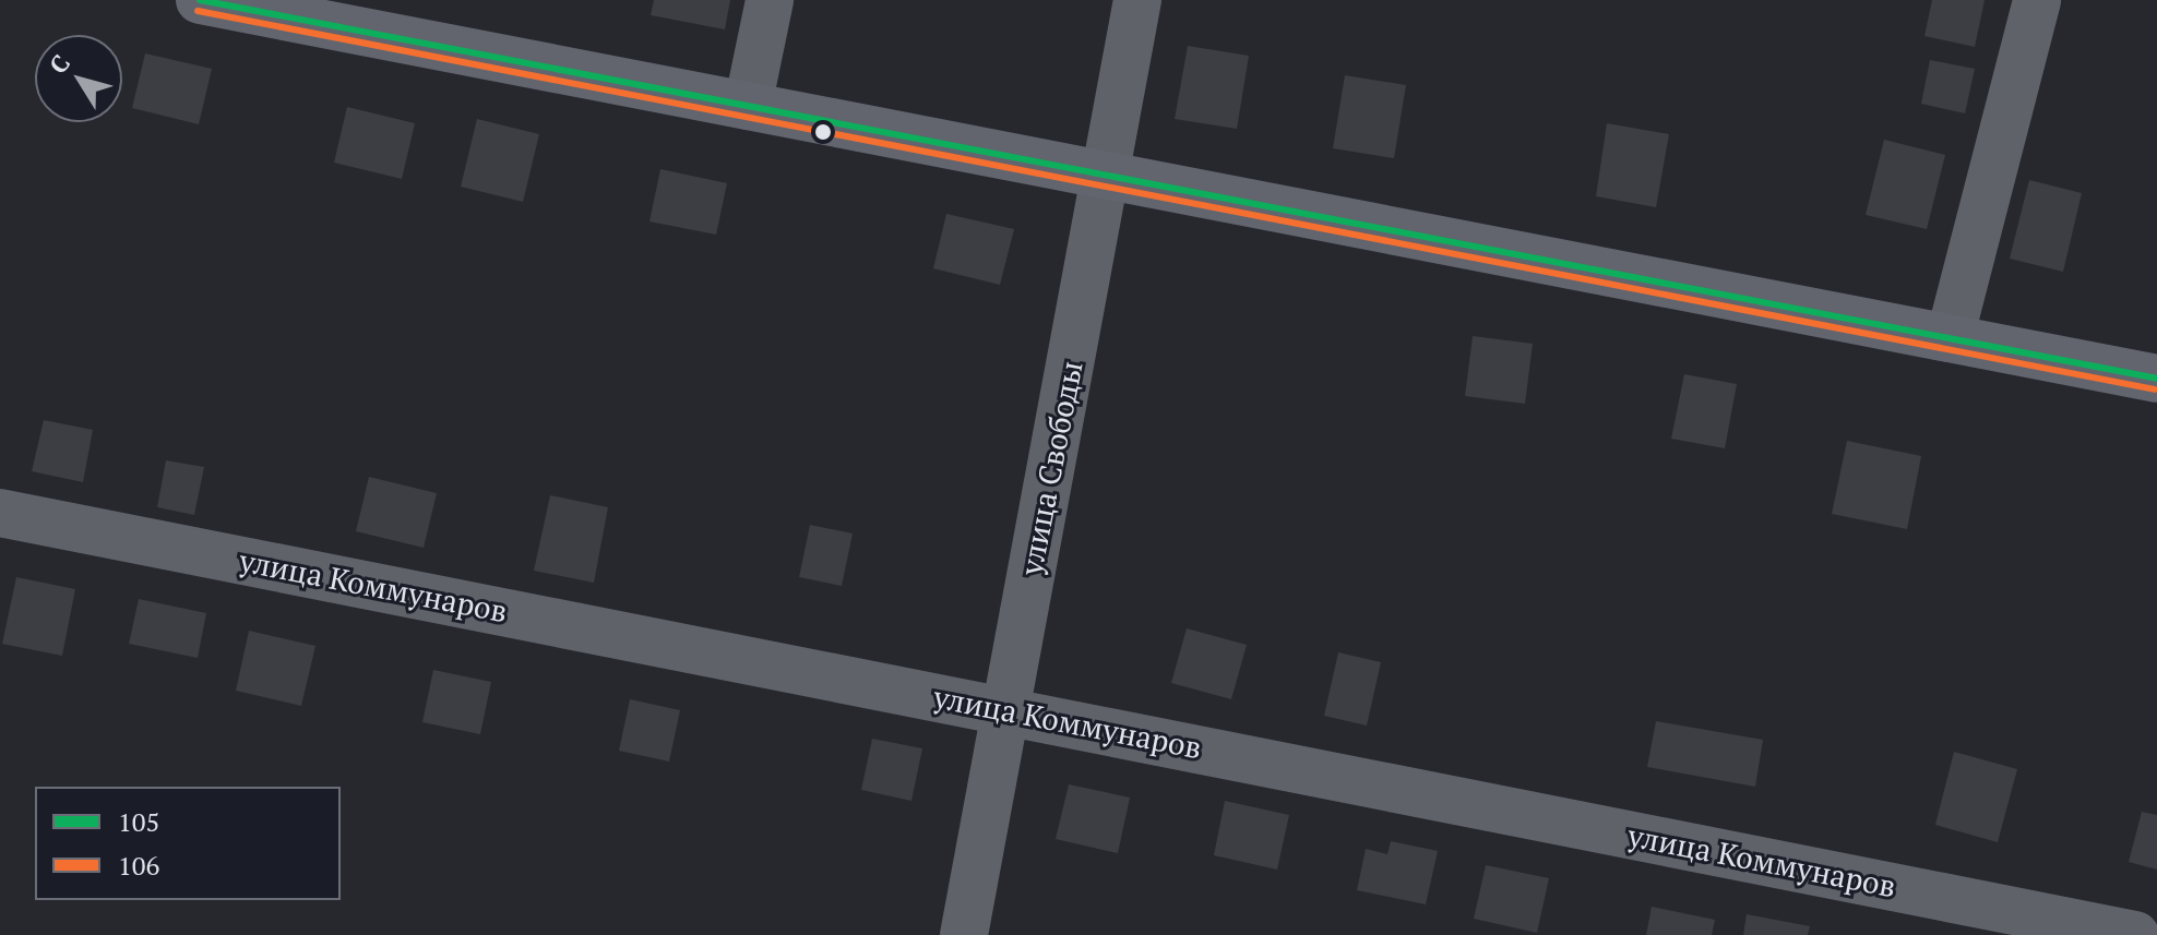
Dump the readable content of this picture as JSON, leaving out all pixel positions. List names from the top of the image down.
{
  "streets": {
    "street": ["улица Свободы", "улица Коммунаров"]
  },
  "crossings": [
    ["улица Свободы", "улица Коммунаров"]
  ],
  "lines": ["transit line 105", "transit line 106"],
  "legend": ["105", "106"],
  "north": "top left"
}
